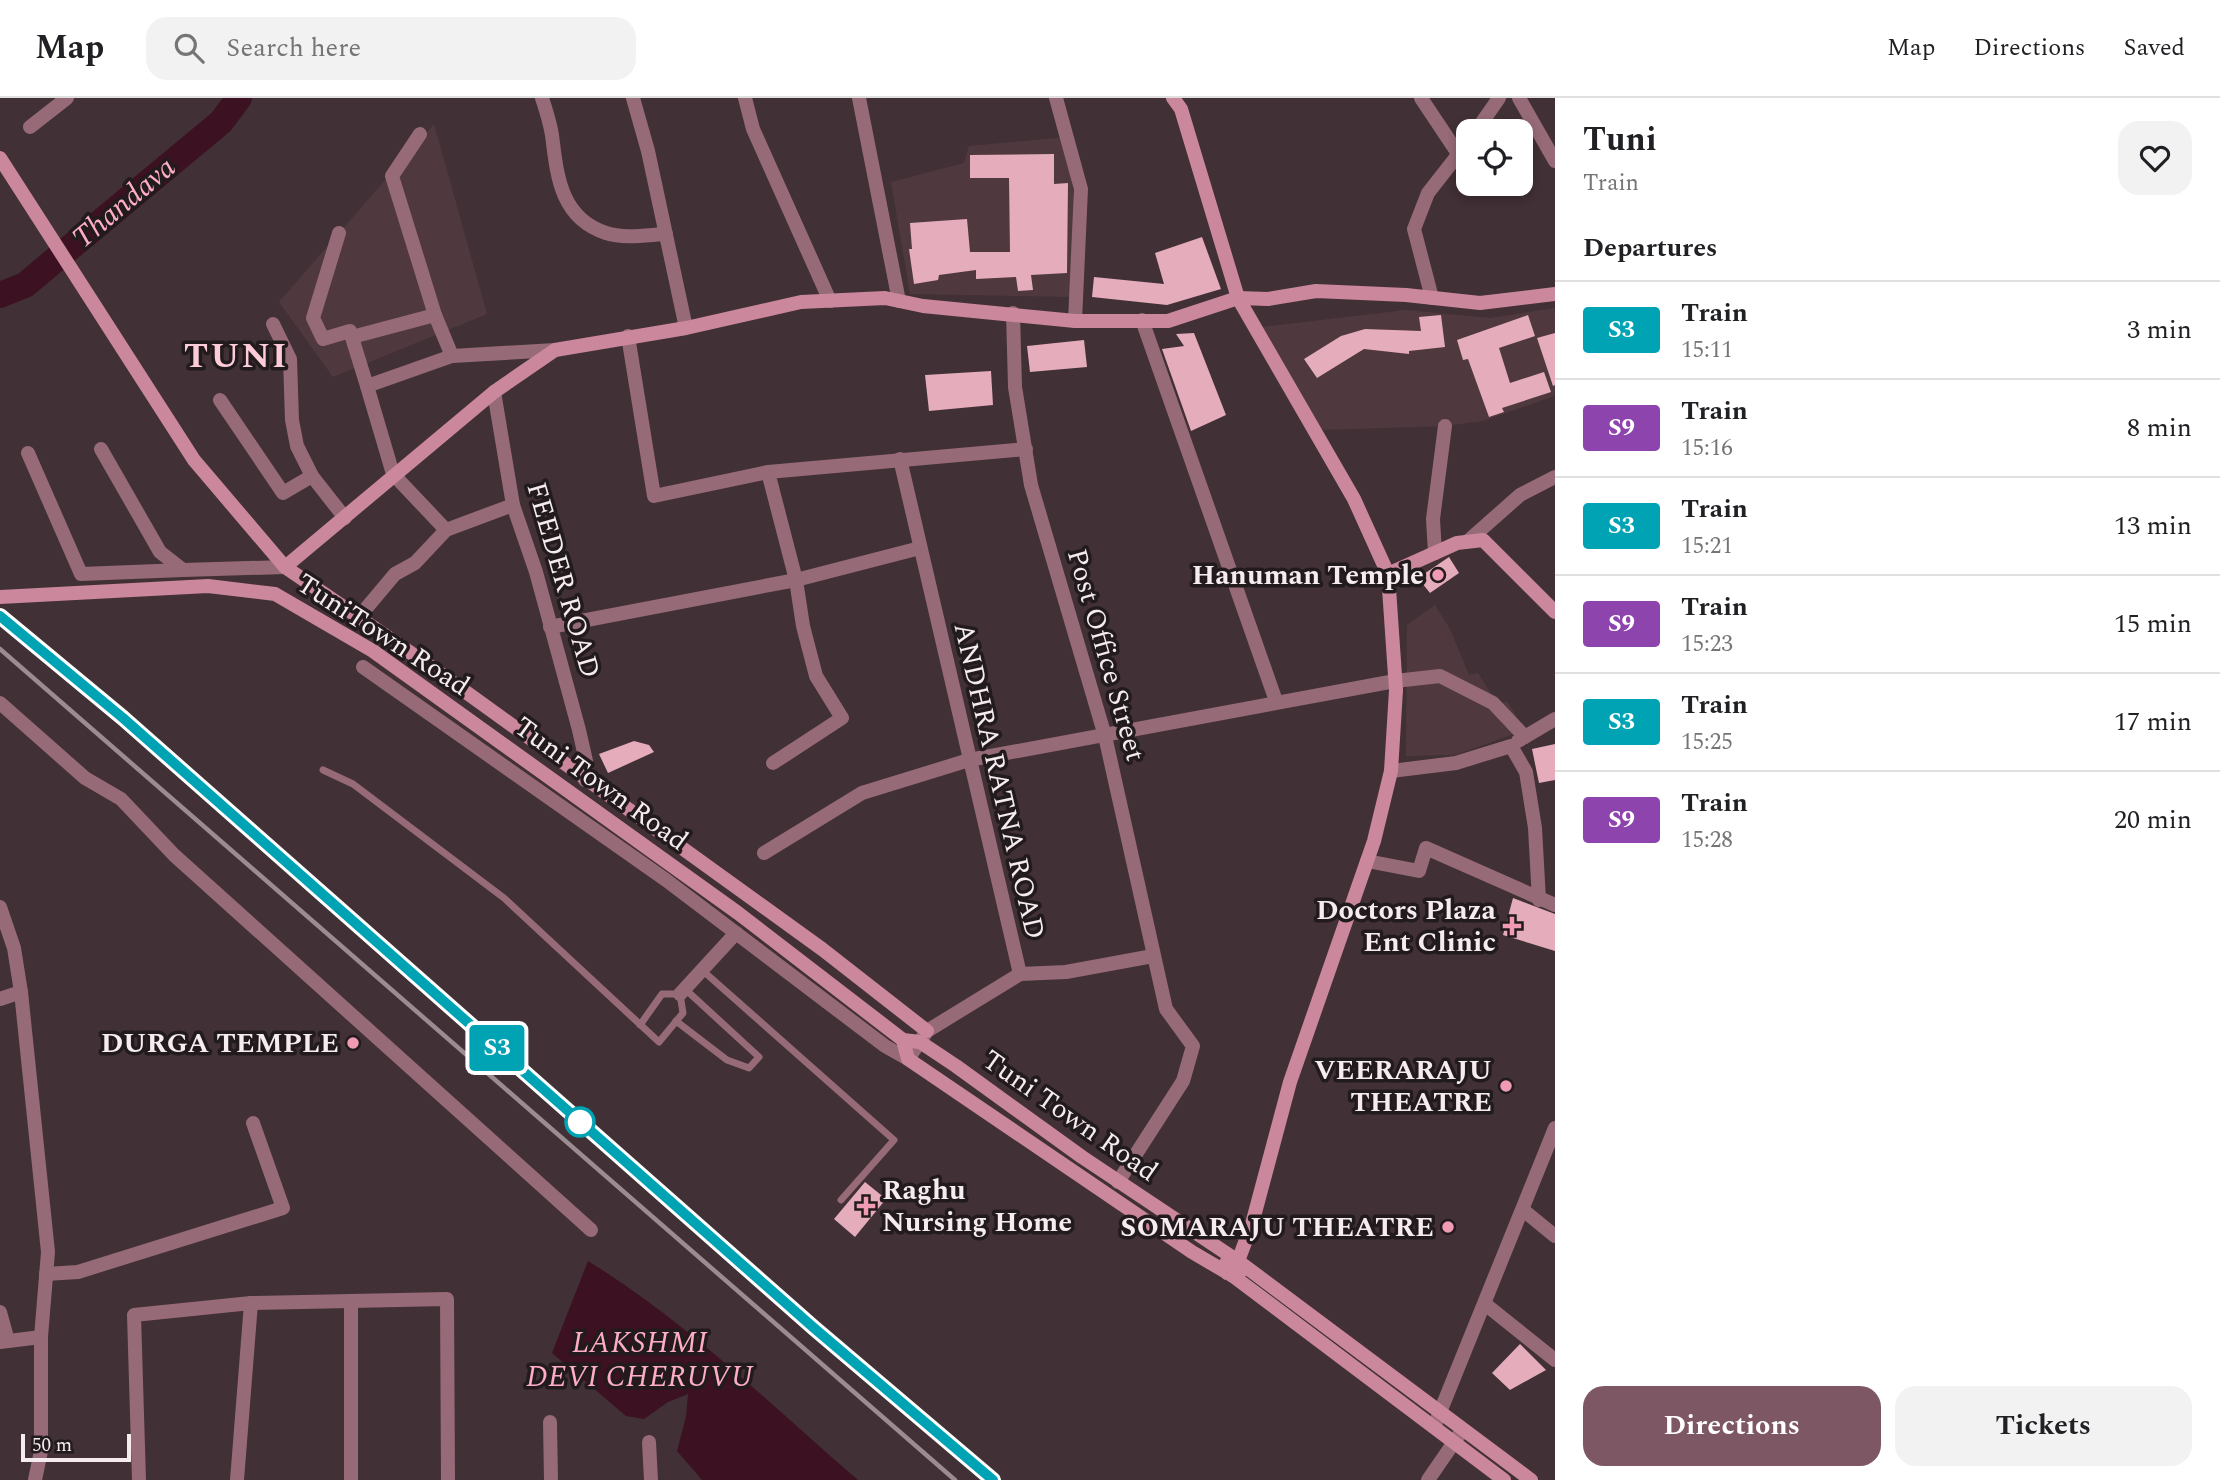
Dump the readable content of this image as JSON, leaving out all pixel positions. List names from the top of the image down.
{
  "streets": {
    "street": [
      "FEEDER ROAD",
      "TuniTown Road",
      "Post Office Street",
      "ANDHRA RATNA ROAD",
      "Tuni Town Road"
    ]
  },
  "crossings": [
    ["TuniTown Road", "Tuni Town Road"],
    ["Post Office Street", "Tuni Town Road"],
    ["ANDHRA RATNA ROAD", "Tuni Town Road"]
  ],
  "districts": ["TUNI"],
  "water": ["Thandava", "LAKSHMI DEVI CHERUVU"],
  "places": {
    "other": [
      "Hanuman Temple",
      "DURGA TEMPLE",
      "VEERARAJU THEATRE",
      "SOMARAJU THEATRE"
    ],
    "health": ["Doctors Plaza Ent Clinic", "Raghu Nursing Home"]
  },
  "scale_bar": "50 m",
  "page": {
    "header": "Map",
    "search": "Search here",
    "nav": ["Map", "Directions", "Saved"],
    "on_map": "S3",
    "heading": [
      ["Tuni", "Train"],
      "Departures"
    ],
    "list": [
      {
        "mark": "S3",
        "name": "Train",
        "note": "15:11",
        "value": "3 min"
      },
      {
        "mark": "S9",
        "name": "Train",
        "note": "15:16",
        "value": "8 min"
      },
      {
        "mark": "S3",
        "name": "Train",
        "note": "15:21",
        "value": "13 min"
      },
      {
        "mark": "S9",
        "name": "Train",
        "note": "15:23",
        "value": "15 min"
      },
      {
        "mark": "S3",
        "name": "Train",
        "note": "15:25",
        "value": "17 min"
      },
      {
        "mark": "S9",
        "name": "Train",
        "note": "15:28",
        "value": "20 min"
      }
    ],
    "buttons": ["Directions", "Tickets"],
    "scale": "50 m"
  }
}
